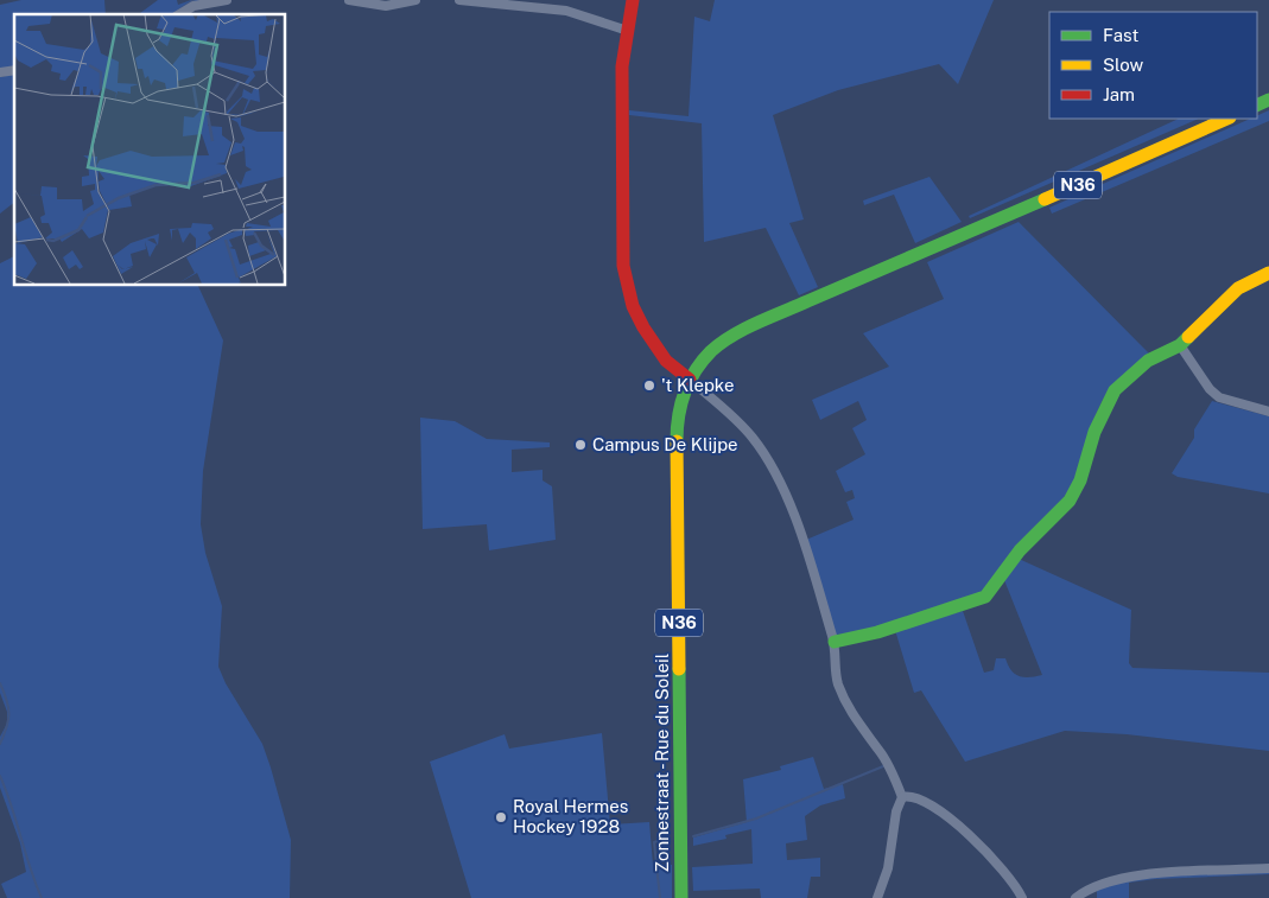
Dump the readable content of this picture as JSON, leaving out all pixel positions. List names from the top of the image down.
{
  "streets": {
    "main road": ["N36", "Zonnestraat - Rue du Soleil"]
  },
  "crossings": [
    ["N36", "Zonnestraat - Rue du Soleil"]
  ],
  "places": ["'t Klepke", "Campus De Klijpe", "Royal Hermes Hockey 1928"],
  "legend": ["Fast", "Slow", "Jam"]
}
